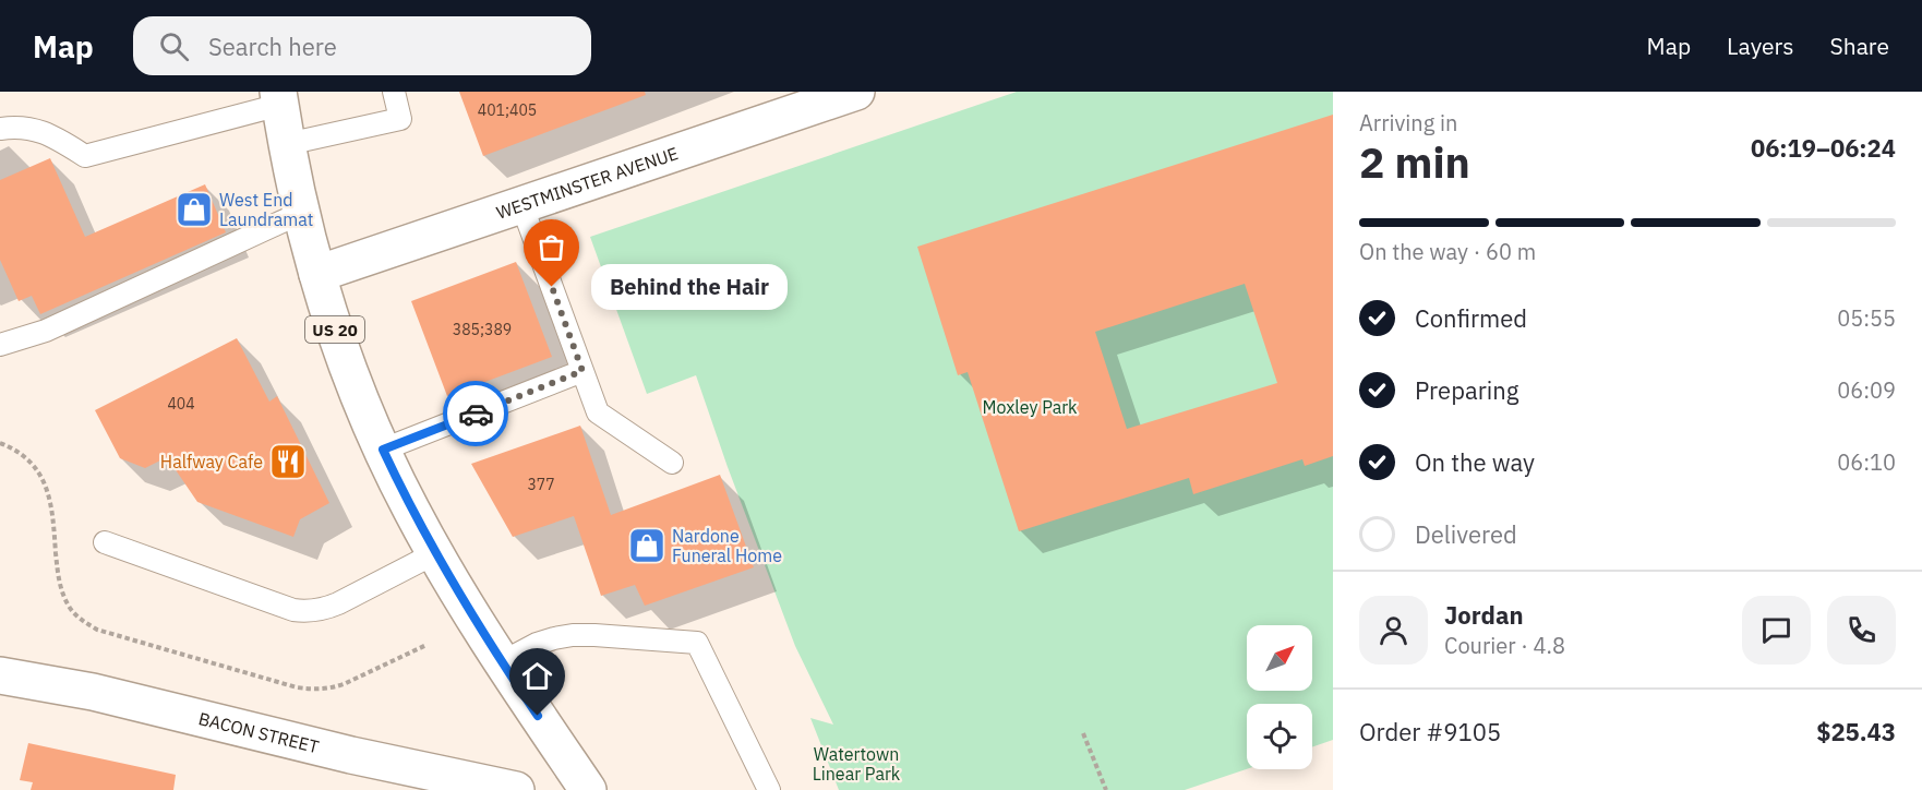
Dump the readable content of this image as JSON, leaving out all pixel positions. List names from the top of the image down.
{
  "streets": {
    "street": ["WESTMINSTER AVENUE", "US 20", "BACON STREET"]
  },
  "crossings": [
    ["WESTMINSTER AVENUE", "US 20"]
  ],
  "parks": ["Moxley Park", "Watertown Linear Park"],
  "places": {
    "shop": ["West End Laundramat", "Nardone Funeral Home"],
    "other": ["Behind the Hair"],
    "restaurant": ["Halfway Cafe"]
  },
  "house_numbers": [
    "401;405",
    "385;389",
    "404",
    "377"
  ],
  "north": "top right",
  "page": {
    "header": "Map",
    "search": "Search here",
    "nav": ["Map", "Layers", "Share"],
    "heading": ["2 min", "Arriving in", "06:19–06:24"],
    "panel": [
      "Jordan",
      "Courier · 4.8",
      "Order #9105",
      "$25.43"
    ],
    "bar": "On the way · 60 m",
    "bubble": "Behind the Hair",
    "list": [
      ["Confirmed", "05:55"],
      ["Preparing", "06:09"],
      ["On the way", "06:10"],
      "Delivered"
    ]
  }
}
